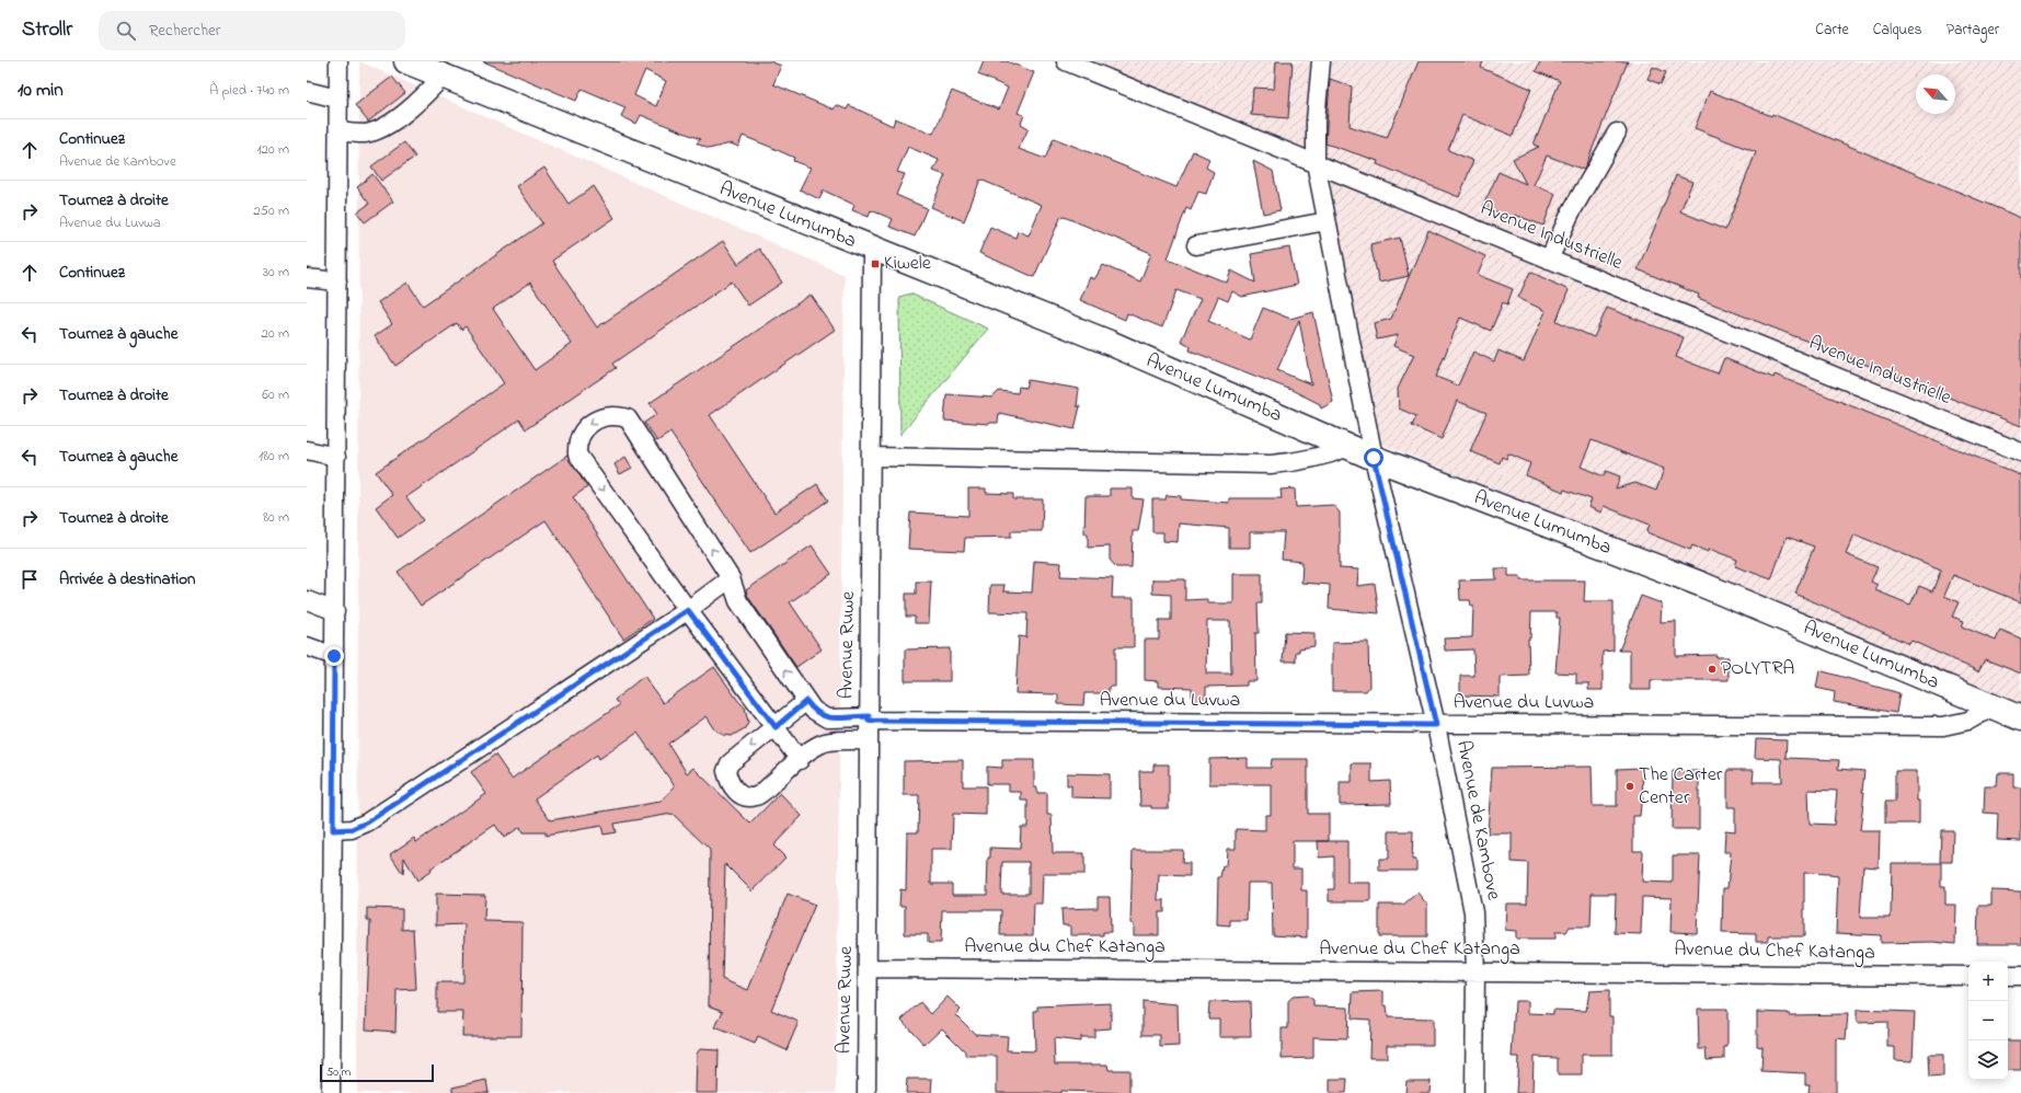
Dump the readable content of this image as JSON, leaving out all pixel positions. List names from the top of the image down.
{
  "streets": {
    "highway": ["Avenue Lumumba"],
    "street": [
      "Avenue Industrielle",
      "Avenue Ruwe",
      "Avenue du Luvwa",
      "Avenue de Kambove",
      "Avenue du Chef Katanga"
    ]
  },
  "crossings": [
    ["Avenue Lumumba", "Avenue Ruwe"],
    ["Avenue Lumumba", "Avenue du Luvwa"],
    ["Avenue Lumumba", "Avenue de Kambove"],
    ["Avenue Industrielle", "Avenue de Kambove"],
    ["Avenue Ruwe", "Avenue du Luvwa"],
    ["Avenue Ruwe", "Avenue du Chef Katanga"],
    ["Avenue du Luvwa", "Avenue de Kambove"],
    ["Avenue de Kambove", "Avenue du Chef Katanga"]
  ],
  "places": {
    "transit": ["Kiwele"],
    "other": ["POLYTRA", "The Carter Center"]
  },
  "scale_bar": "50 m",
  "north": "top left",
  "page": {
    "header": "Strollr",
    "search": "Rechercher",
    "nav": ["Carte", "Calques", "Partager"],
    "heading": ["10 min", "À pied · 740 m"],
    "list": [
      ["Continuez", "Avenue de Kambove", "120 m"],
      ["Tournez à droite", "Avenue du Luvwa", "250 m"],
      ["Continuez", "30 m"],
      ["Tournez à gauche", "20 m"],
      ["Tournez à droite", "60 m"],
      ["Tournez à gauche", "180 m"],
      ["Tournez à droite", "80 m"],
      "Arrivée à destination"
    ],
    "map_buttons": ["+", "−"],
    "scale": "50 m"
  }
}
